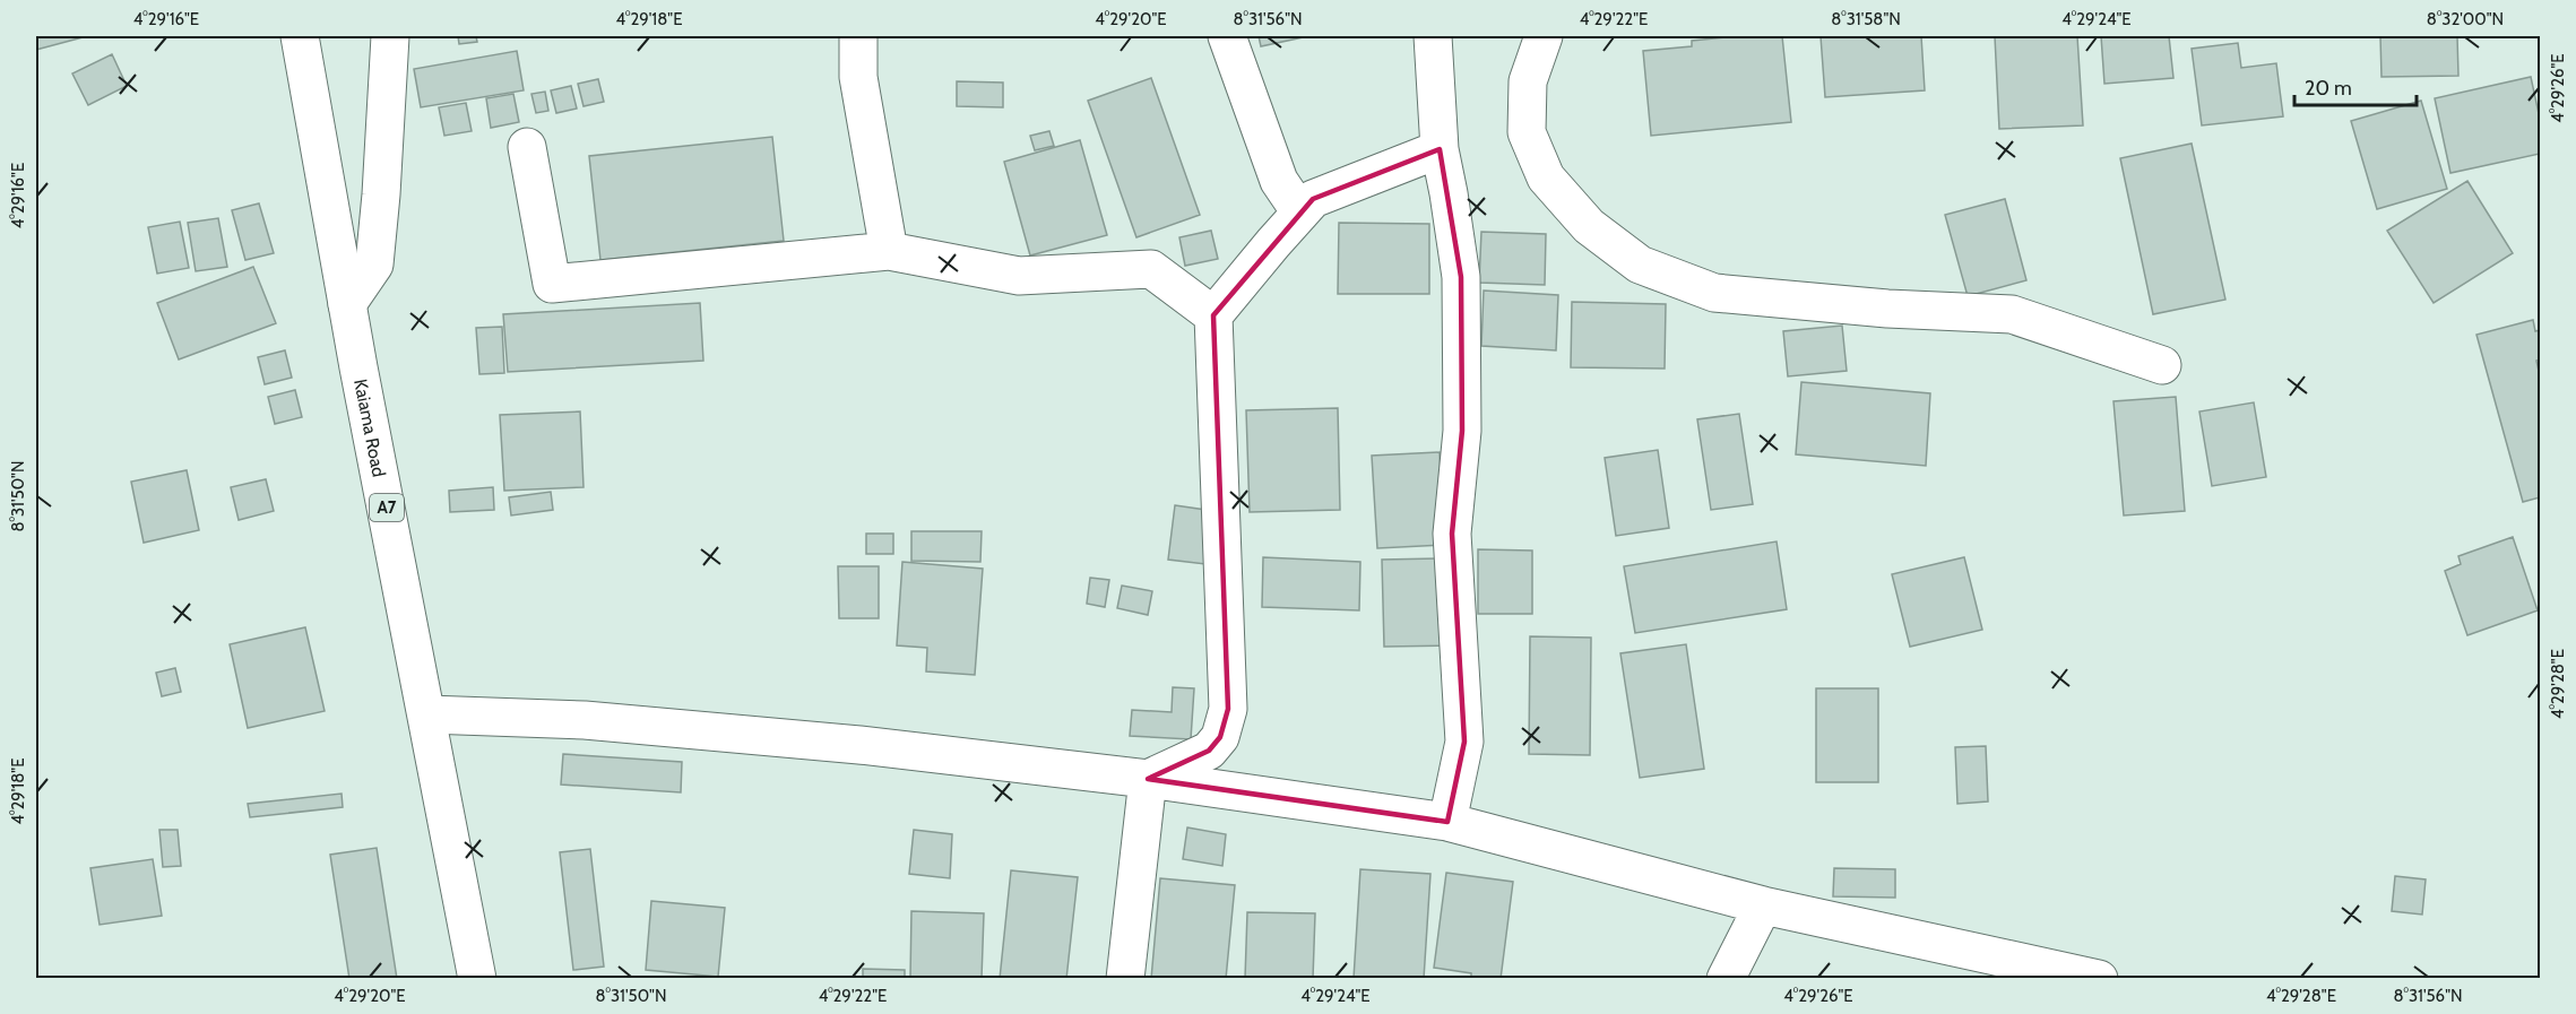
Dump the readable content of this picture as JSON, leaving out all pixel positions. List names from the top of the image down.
{
  "streets": {
    "main road": ["Kaiama Road", "A7"]
  },
  "scale_bar": "20 m",
  "coordinates": [
    "4°29'16\"E",
    "4°29'18\"E",
    "4°29'20\"E",
    "8°31'56\"N",
    "4°29'22\"E",
    "8°31'58\"N",
    "4°29'24\"E",
    "8°32'00\"N",
    "4°29'26\"E",
    "8°31'50\"N",
    "4°29'28\"E"
  ]
}
